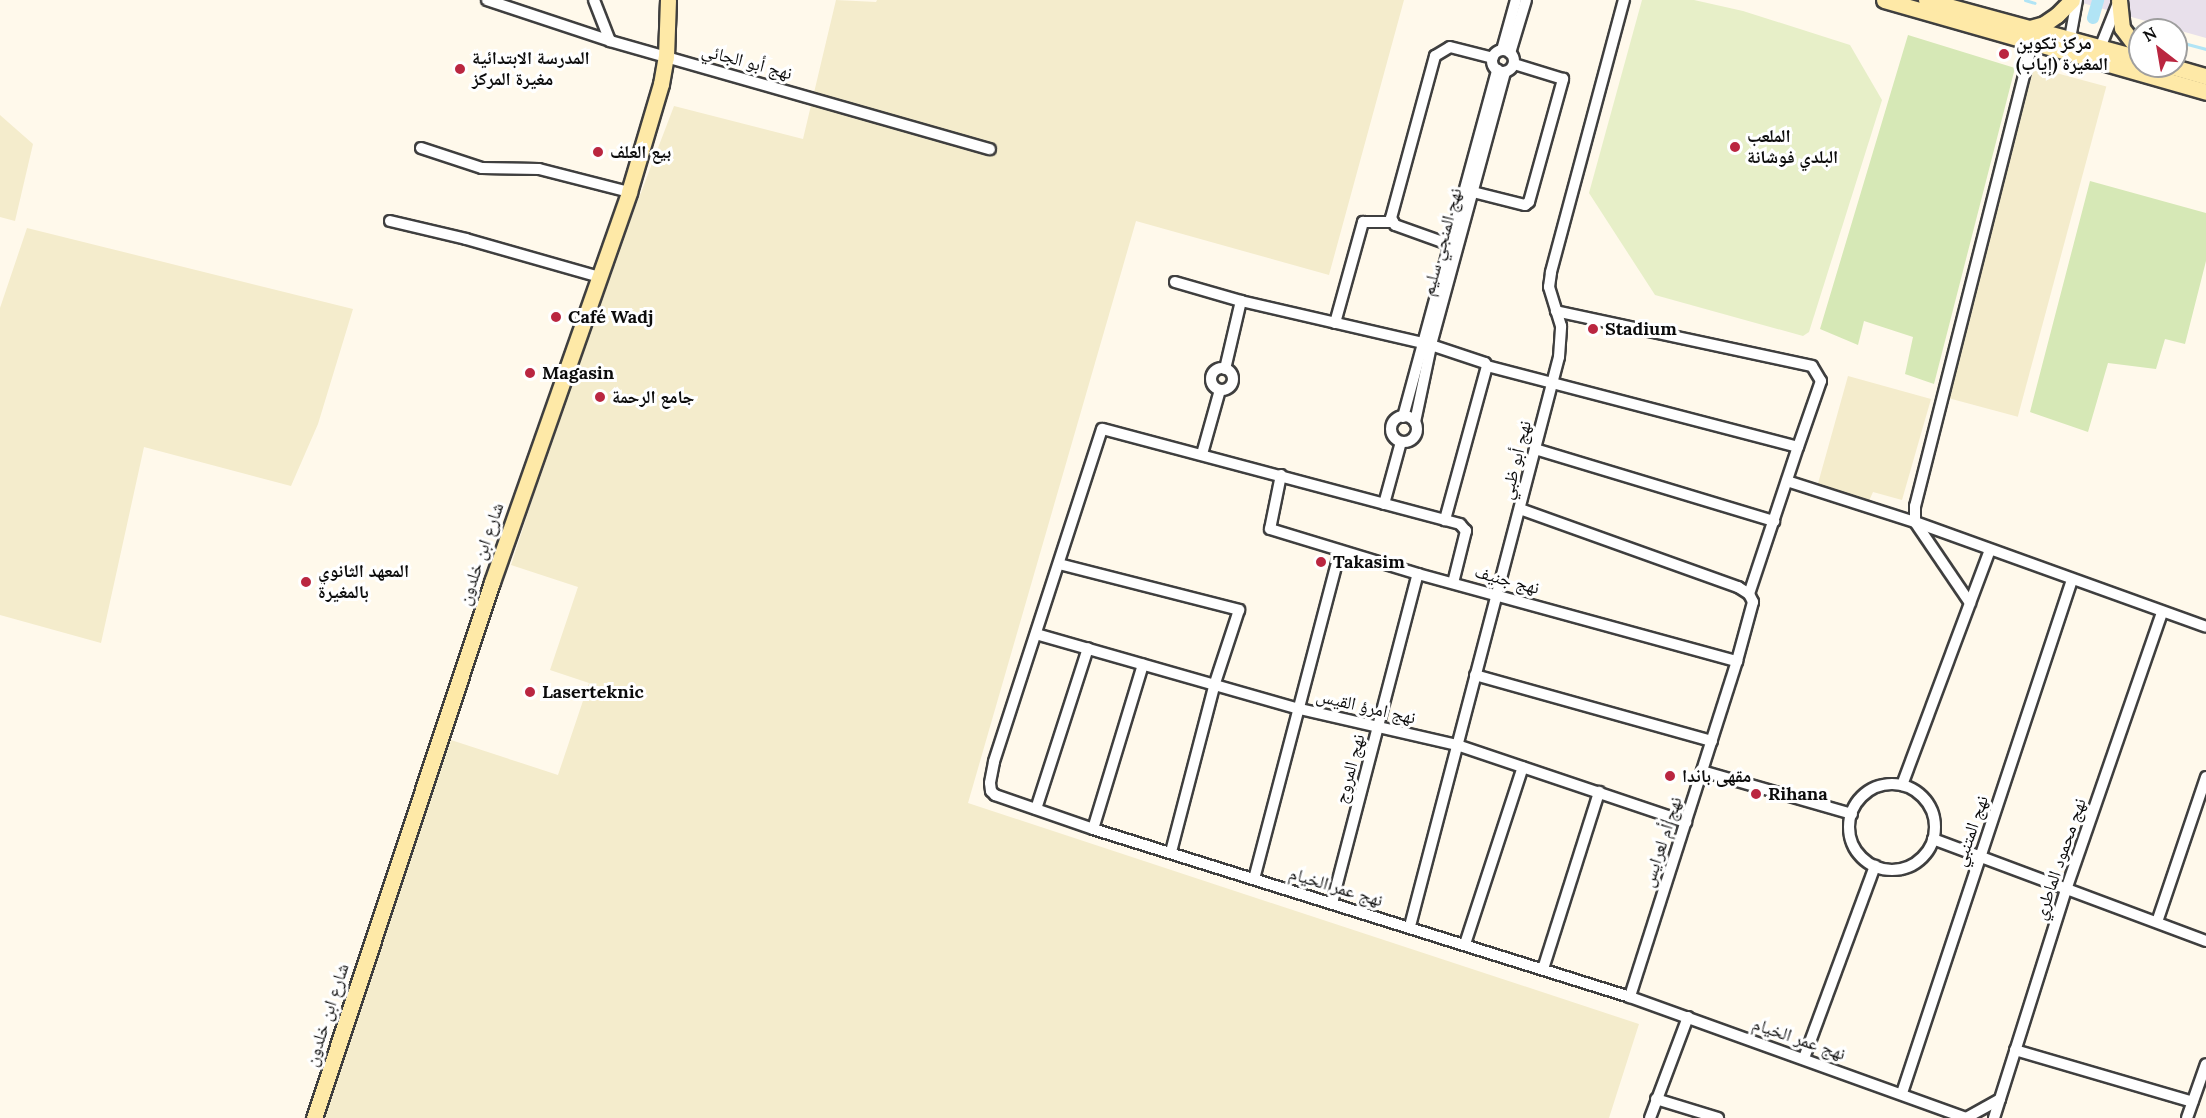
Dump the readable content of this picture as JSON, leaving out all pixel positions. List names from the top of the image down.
{
  "streets": {
    "street": [
      "نهج أبو الجائي",
      "نهج المنجي سليم",
      "نهج أبو ظبي",
      "شارع ابن خلدون",
      "نهج جنيف",
      "نهج امرؤ القيس",
      "نهج المروج",
      "نهج المتنبي",
      "نهج أم لعرايس",
      "نهج محمود الماطري",
      "نهج عمر الخيام"
    ]
  },
  "crossings": [
    ["نهج أبو الجائي", "شارع ابن خلدون"],
    ["نهج أبو ظبي", "نهج جنيف"],
    ["نهج أبو ظبي", "نهج امرؤ القيس"],
    ["نهج أبو ظبي", "نهج أم لعرايس"],
    ["نهج أبو ظبي", "نهج عمر الخيام"],
    ["نهج جنيف", "نهج المروج"],
    ["نهج جنيف", "نهج أم لعرايس"],
    ["نهج امرؤ القيس", "نهج المروج"],
    ["نهج امرؤ القيس", "نهج أم لعرايس"],
    ["نهج امرؤ القيس", "نهج عمر الخيام"],
    ["نهج المروج", "نهج عمر الخيام"],
    ["نهج المتنبي", "نهج عمر الخيام"],
    ["نهج أم لعرايس", "نهج عمر الخيام"]
  ],
  "places": [
    "مركز تكوين المغيرة (إياب)",
    "المدرسة الابتدائية مغيرة المركز",
    "الملعب البلدي فوشانة",
    "بيع العلف",
    "Café Wadj",
    "Stadium",
    "Magasin",
    "جامع الرحمة",
    "Takasim",
    "المعهد الثانوي بالمغيرة",
    "Laserteknic",
    "مقهى باندا",
    "Rihana"
  ],
  "north": "top left"
}
